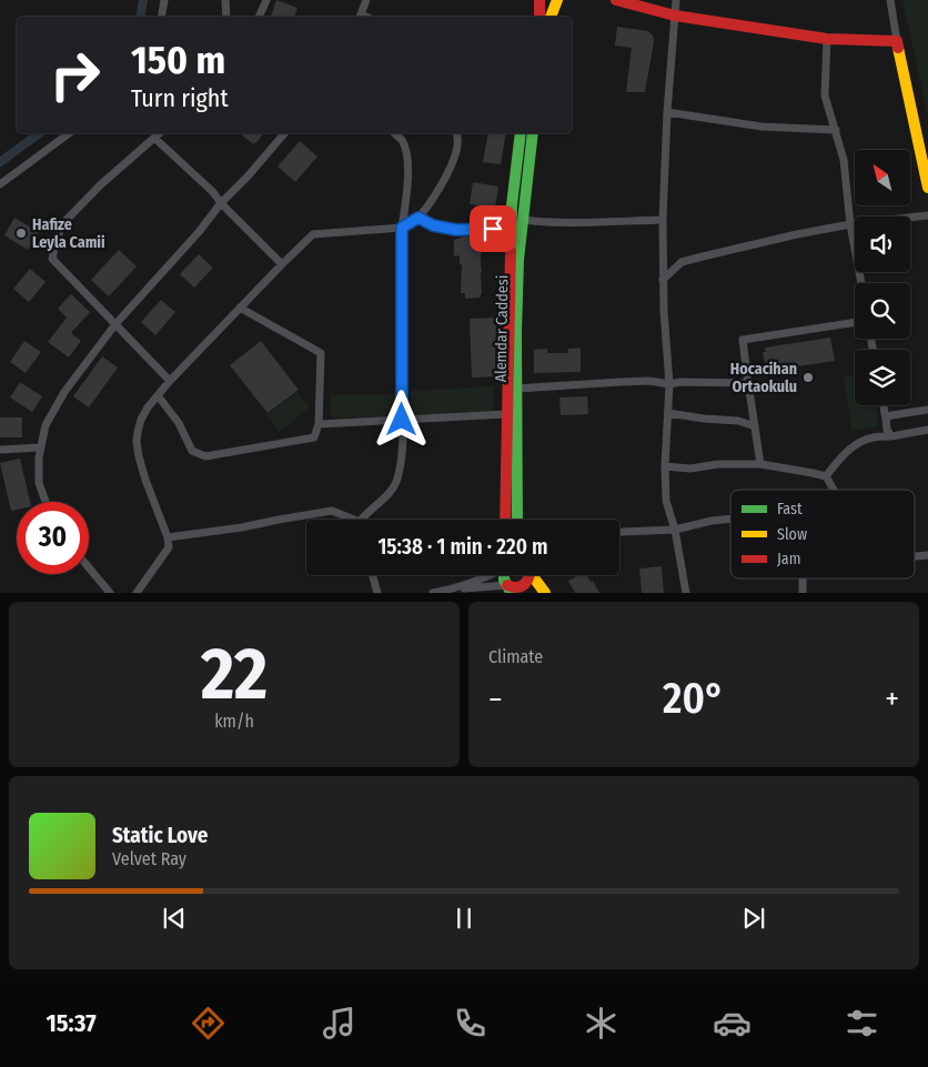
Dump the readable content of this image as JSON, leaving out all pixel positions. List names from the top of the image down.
{
  "streets": {
    "main road": ["Alemdar Caddesi"]
  },
  "places": ["Hafize Leyla Camii", "Hocacihan Ortaokulu"],
  "legend": ["Fast", "Slow", "Jam"],
  "north": "top left",
  "page": {
    "turn": ["150 m", "Turn right"],
    "limit": "30",
    "trip": "15:38 · 1 min · 220 m",
    "tile": [
      ["22", "km/h"],
      "Climate"
    ],
    "heat": ["−", "20°", "+"],
    "song": ["Static Love", "Velvet Ray"],
    "tabs": "15:37"
  }
}
